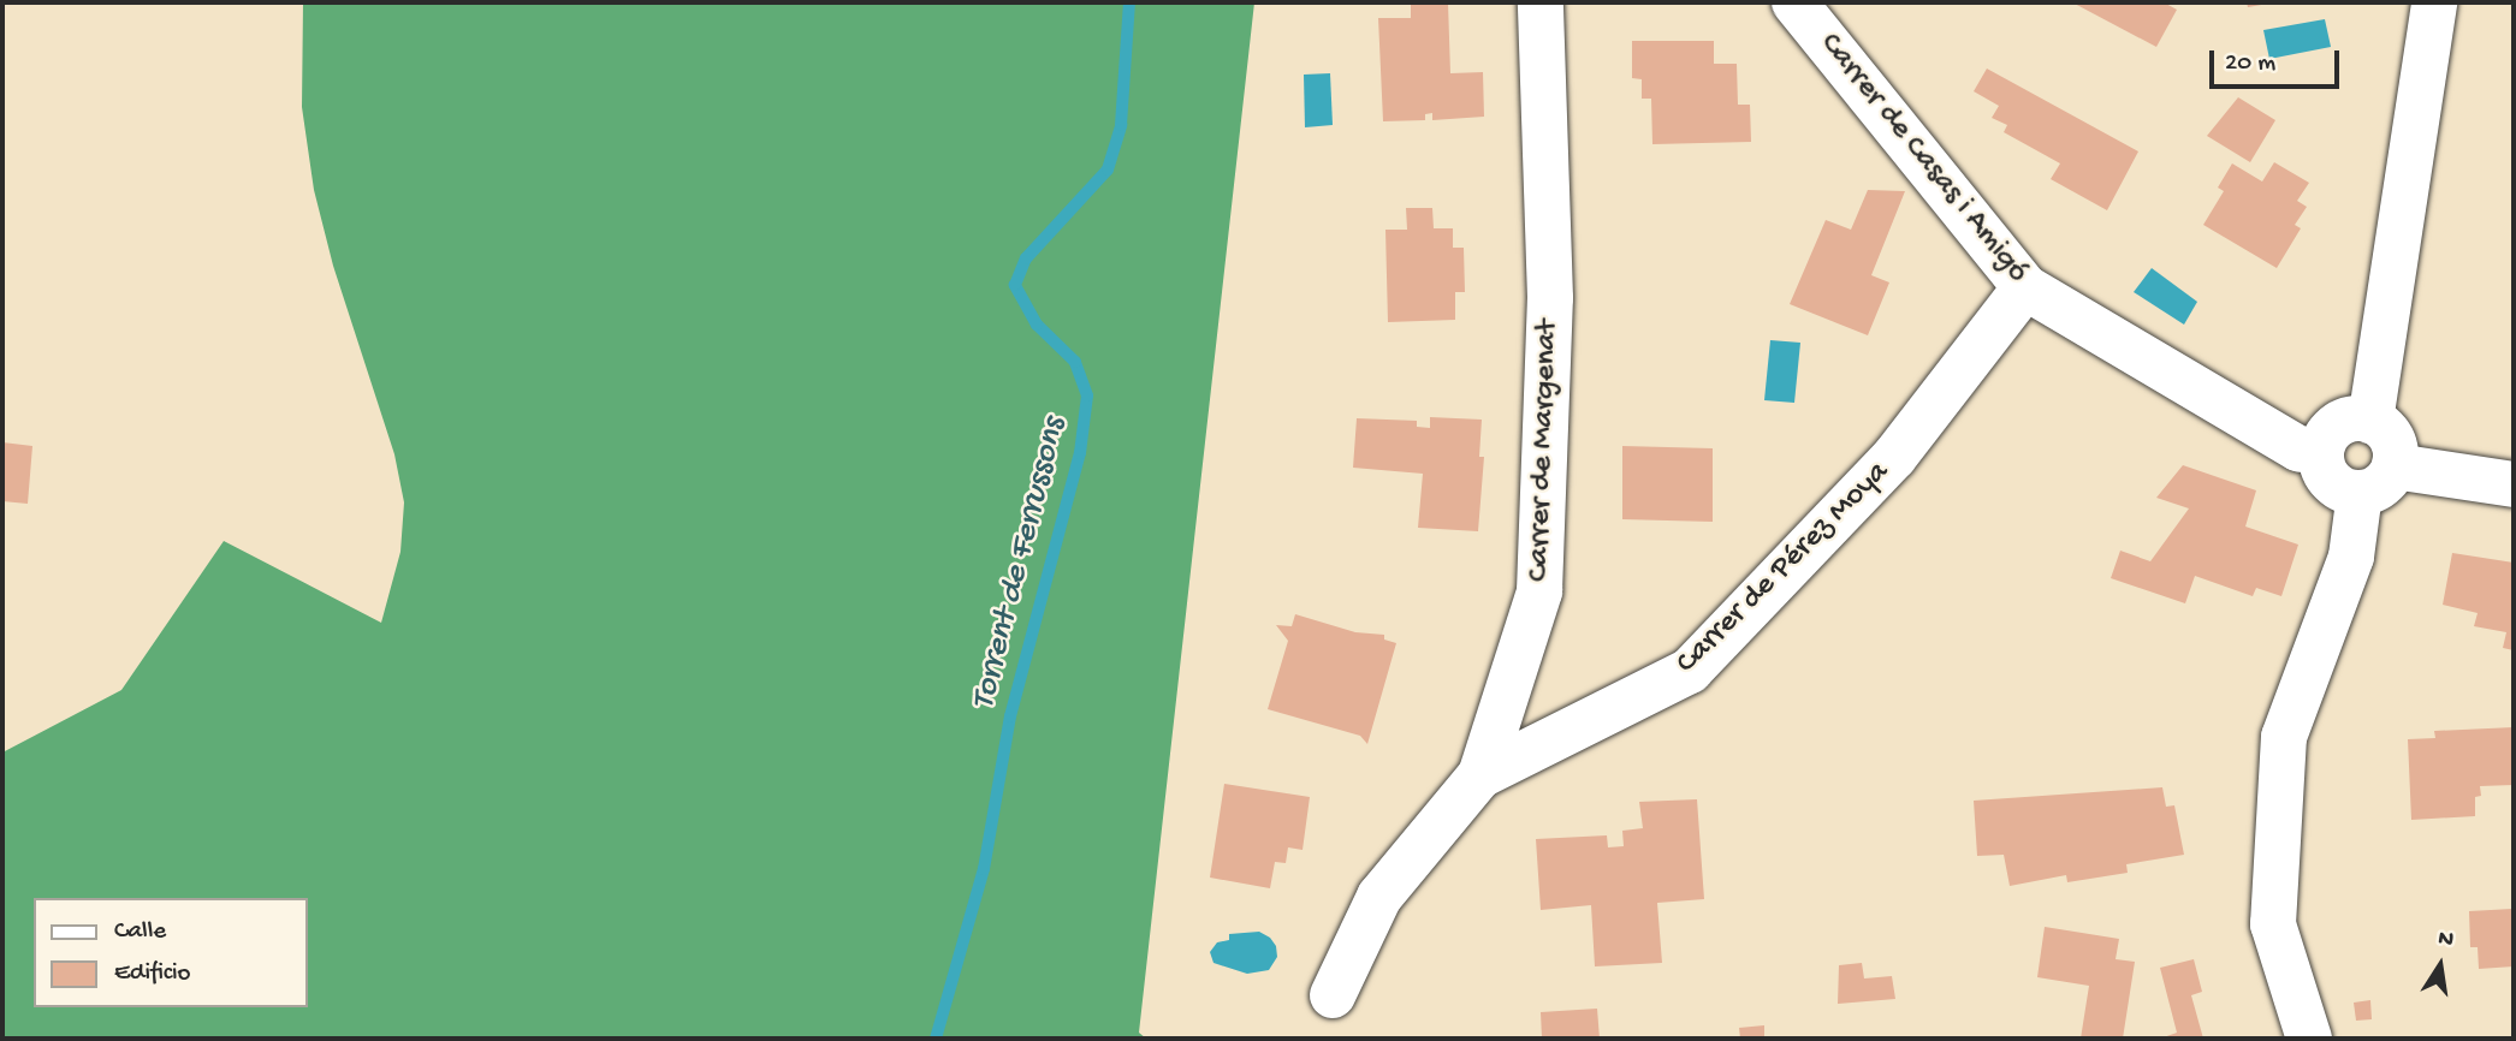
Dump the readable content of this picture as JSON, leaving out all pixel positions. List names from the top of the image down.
{
  "streets": {
    "street": ["Carrer de Casas i Amigó", "Carrer de Margenat", "Carrer de Pérez Moya"]
  },
  "crossings": [
    ["Carrer de Casas i Amigó", "Carrer de Pérez Moya"],
    ["Carrer de Margenat", "Carrer de Pérez Moya"]
  ],
  "water": ["Torrent de Ferrussons"],
  "legend": ["Calle", "Edificio"],
  "scale_bar": "20 m",
  "north": "top"
}
